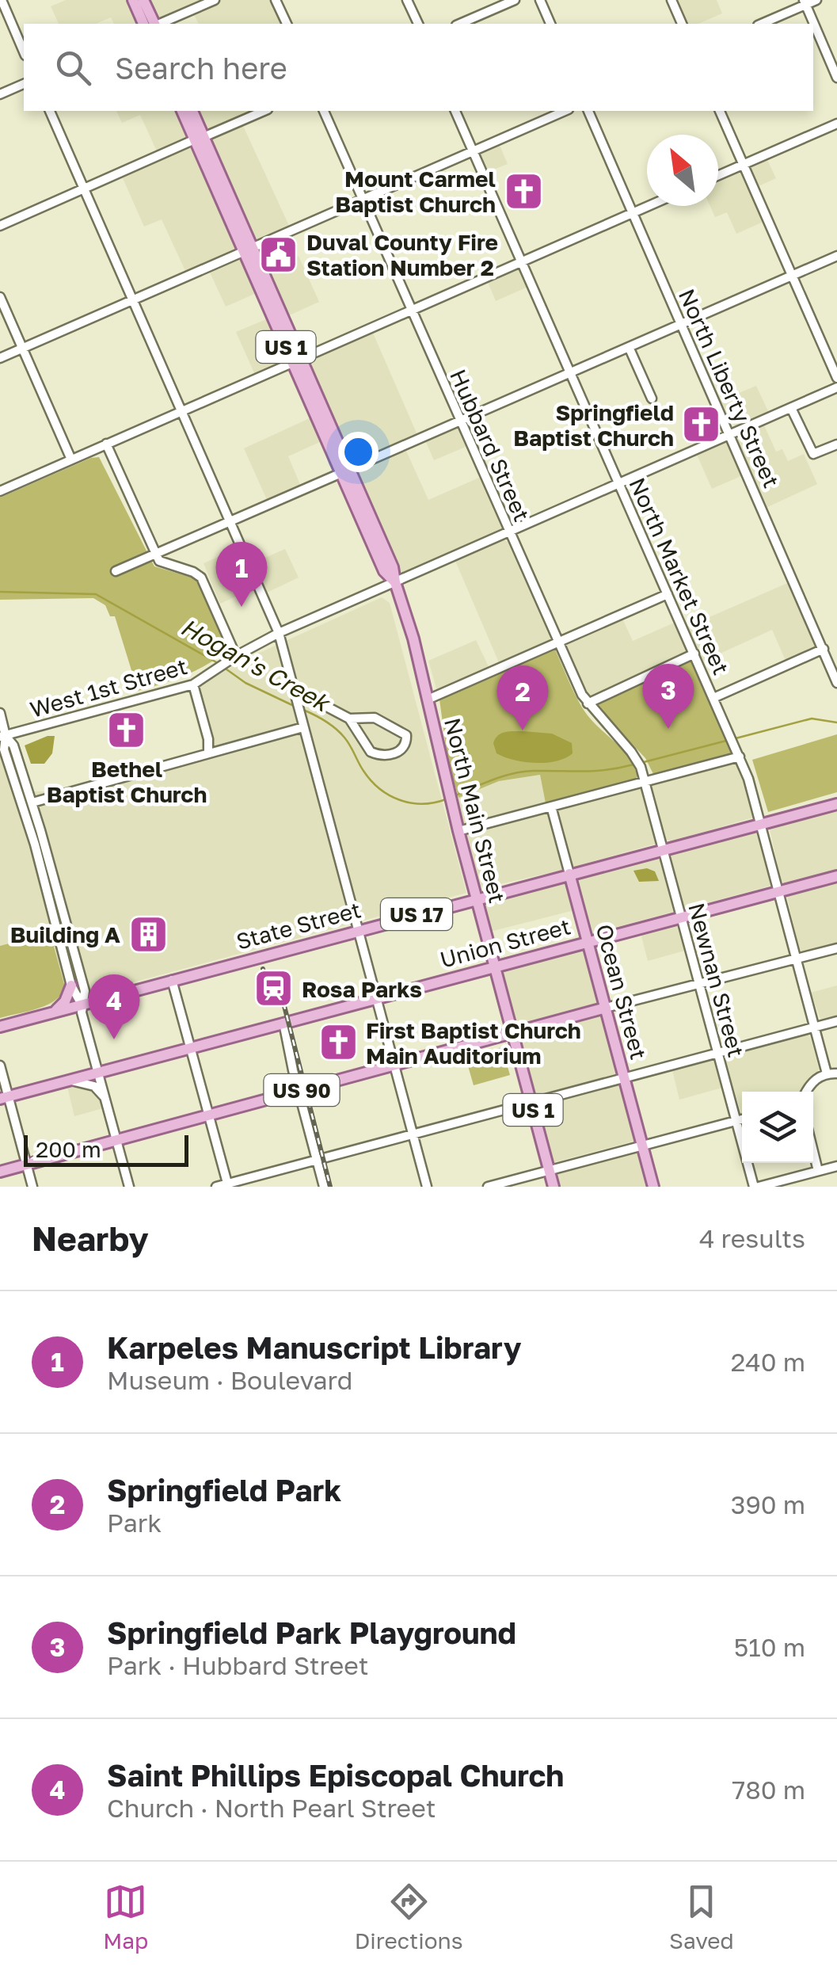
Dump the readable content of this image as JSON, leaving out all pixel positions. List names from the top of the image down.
{
  "streets": {
    "main road": [
      "US 1",
      "North Main Street",
      "US 17",
      "State Street",
      "Union Street",
      "Ocean Street",
      "US 90"
    ],
    "street": [
      "North Liberty Street",
      "Hubbard Street",
      "North Market Street",
      "West 1st Street",
      "Newnan Street"
    ]
  },
  "crossings": [
    ["North Liberty Street", "West 1st Street"],
    ["Hubbard Street", "West 1st Street"],
    ["Hubbard Street", "Newnan Street"],
    ["North Market Street", "West 1st Street"],
    ["North Market Street", "State Street"],
    ["North Market Street", "Union Street"],
    ["West 1st Street", "North Main Street"],
    ["North Main Street", "State Street"],
    ["North Main Street", "Union Street"],
    ["North Main Street", "US 90"],
    ["State Street", "Newnan Street"],
    ["State Street", "Ocean Street"],
    ["Union Street", "Newnan Street"],
    ["Union Street", "Ocean Street"],
    ["Ocean Street", "US 90"]
  ],
  "water": ["Hogan's Creek"],
  "places": {
    "church": [
      "Mount Carmel Baptist Church",
      "Springfield Baptist Church",
      "Bethel Baptist Church",
      "First Baptist Church Main Auditorium"
    ],
    "public building": ["Duval County Fire Station Number 2"],
    "building": ["Building A"],
    "station": ["Rosa Parks"]
  },
  "scale_bar": "200 m",
  "north": "top left",
  "page": {
    "search": "Search here",
    "pins": [
      "1",
      "3",
      "2",
      "4"
    ],
    "scale": "200 m",
    "heading": ["Nearby", "4 results"],
    "list": [
      {
        "mark": "1",
        "name": "Karpeles Manuscript Library",
        "note": "Museum · Boulevard",
        "value": "240 m"
      },
      {
        "mark": "2",
        "name": "Springfield Park",
        "note": "Park",
        "value": "390 m"
      },
      {
        "mark": "3",
        "name": "Springfield Park Playground",
        "note": "Park · Hubbard Street",
        "value": "510 m"
      },
      {
        "mark": "4",
        "name": "Saint Phillips Episcopal Church",
        "note": "Church · North Pearl Street",
        "value": "780 m"
      }
    ],
    "nav": ["Map", "Directions", "Saved"]
  }
}
